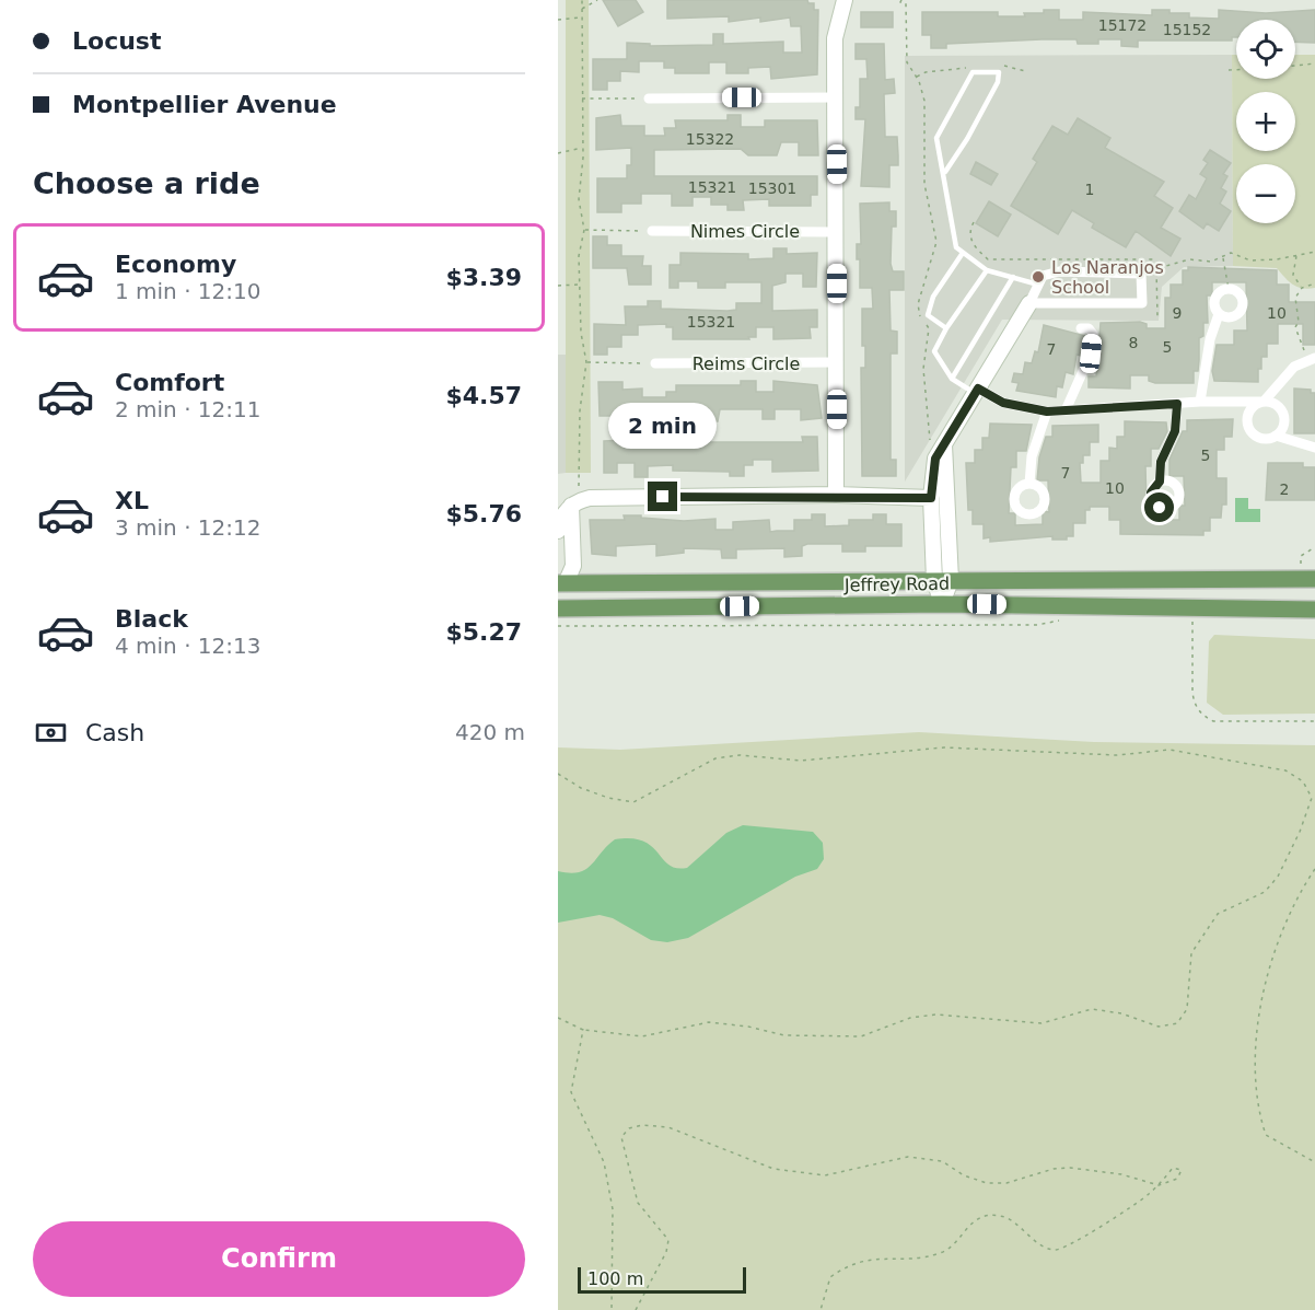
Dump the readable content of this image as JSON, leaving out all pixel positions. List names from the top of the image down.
{
  "streets": {
    "main road": ["Jeffrey Road"],
    "street": ["Nimes Circle", "Reims Circle"]
  },
  "places": ["Los Naranjos School"],
  "house_numbers": [
    "15172",
    "15152",
    "15322",
    "15321",
    "15301",
    "1",
    "9",
    "10",
    "15321",
    "8",
    "5",
    "7",
    "5",
    "7",
    "10",
    "2"
  ],
  "scale_bar": "100 m",
  "page": {
    "banner": ["Locust", "Montpellier Avenue"],
    "map_buttons": ["+", "−"],
    "heading": "Choose a ride",
    "list": [
      {
        "name": "Economy",
        "note": "1 min · 12:10",
        "value": "$3.39"
      },
      {
        "name": "Comfort",
        "note": "2 min · 12:11",
        "value": "$4.57"
      },
      {
        "name": "XL",
        "note": "3 min · 12:12",
        "value": "$5.76"
      },
      {
        "name": "Black",
        "note": "4 min · 12:13",
        "value": "$5.27"
      }
    ],
    "bubble": "2 min",
    "pay": ["Cash", "420 m"],
    "buttons": "Confirm",
    "scale": "100 m"
  }
}
